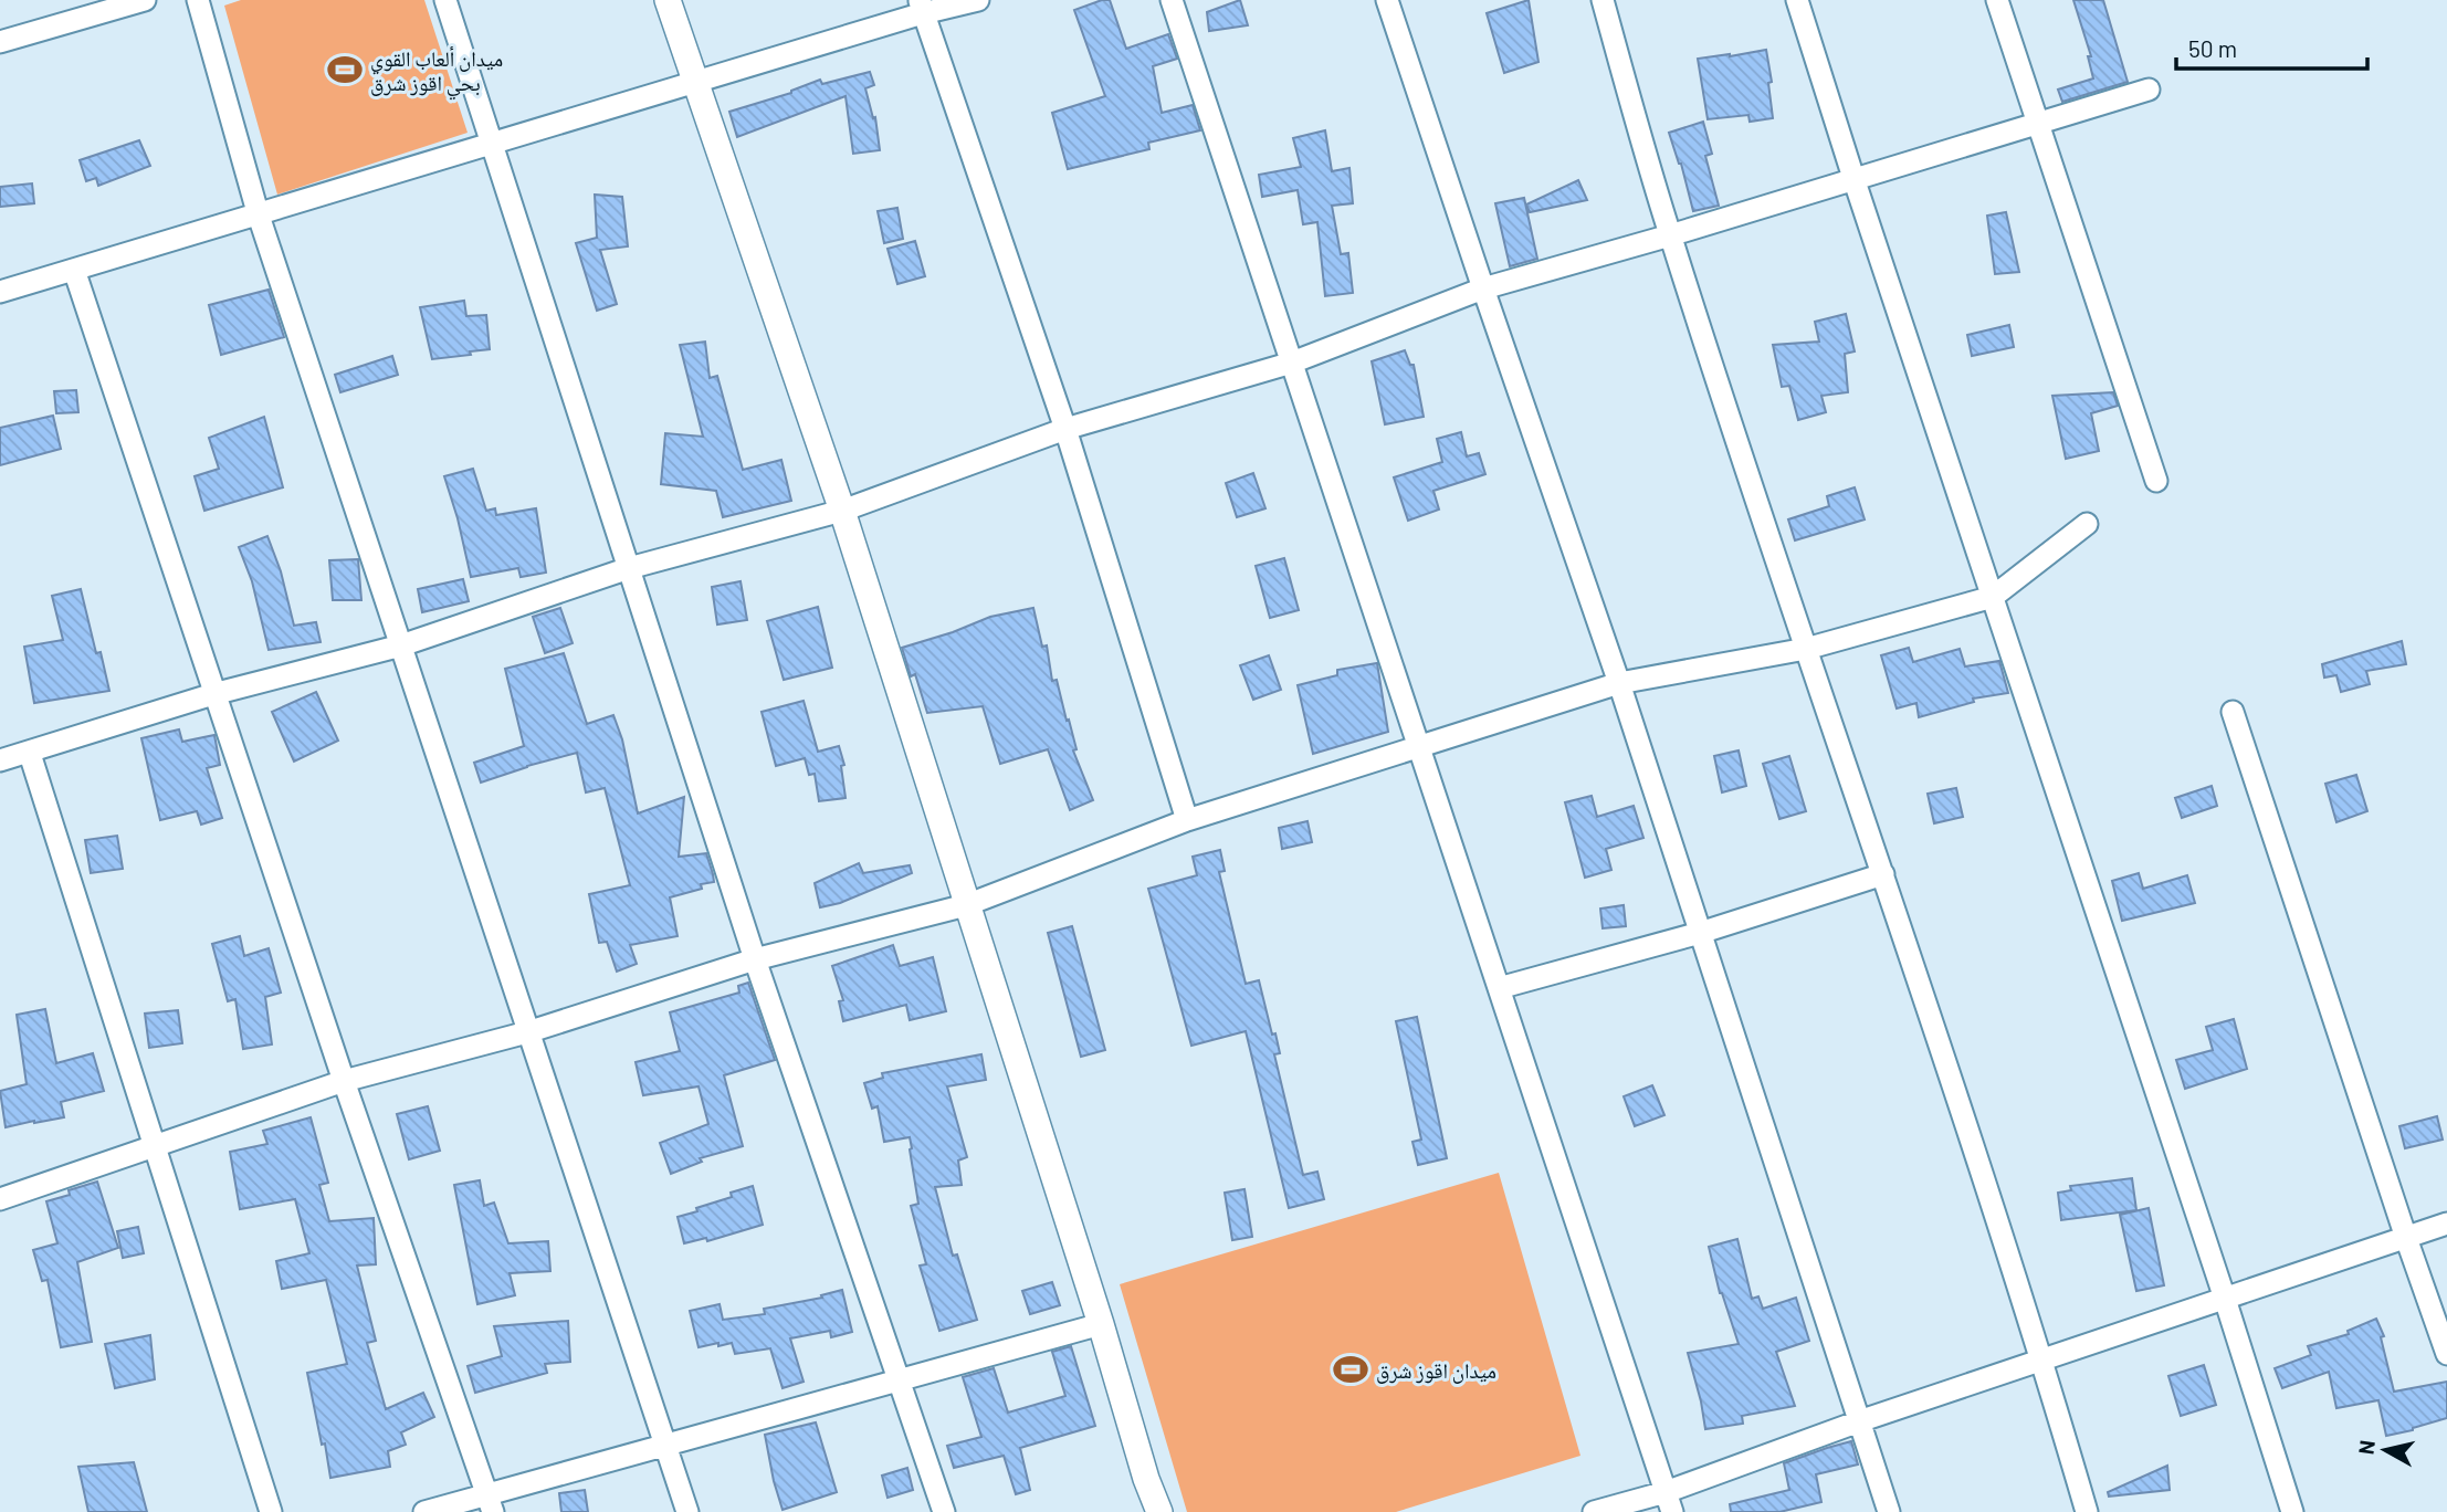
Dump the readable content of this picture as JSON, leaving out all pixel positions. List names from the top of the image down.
{
  "places": {
    "sports": ["ميدان ألعاب القوي بحي اقوز شرق", "ميدان اقوز شرق"]
  },
  "scale_bar": "50 m",
  "north": "left"
}
